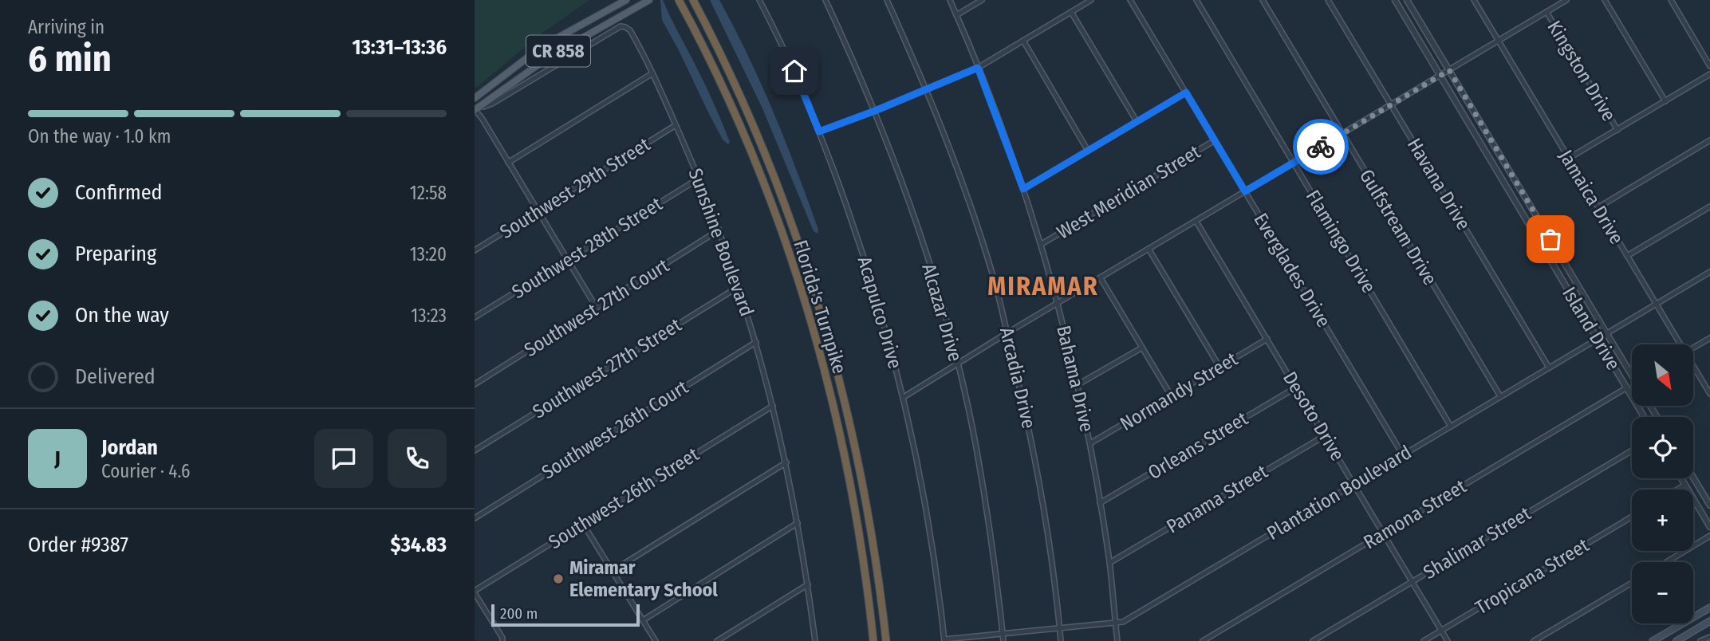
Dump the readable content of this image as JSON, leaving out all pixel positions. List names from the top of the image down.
{
  "streets": {
    "highway": ["Florida's Turnpike"],
    "main road": ["CR 858"],
    "street": [
      "Kingston Drive",
      "Havana Drive",
      "Southwest 29th Street",
      "West Meridian Street",
      "Jamaica Drive",
      "Gulfstream Drive",
      "Flamingo Drive",
      "Sunshine Boulevard",
      "Southwest 28th Street",
      "Everglades Drive",
      "Southwest 27th Court",
      "Acapulco Drive",
      "Alcazar Drive",
      "Island Drive",
      "Southwest 27th Street",
      "Arcadia Drive",
      "Bahama Drive",
      "Normandy Street",
      "Desoto Drive",
      "Southwest 26th Court",
      "Orleans Street",
      "Plantation Boulevard",
      "Southwest 26th Street",
      "Panama Street",
      "Ramona Street",
      "Shalimar Street",
      "Tropicana Street"
    ]
  },
  "crossings": [
    ["CR 858", "Sunshine Boulevard"],
    ["Havana Drive", "Plantation Boulevard"],
    ["Southwest 29th Street", "Sunshine Boulevard"],
    ["West Meridian Street", "Everglades Drive"],
    ["West Meridian Street", "Bahama Drive"],
    ["Jamaica Drive", "Plantation Boulevard"],
    ["Gulfstream Drive", "Plantation Boulevard"],
    ["Flamingo Drive", "Plantation Boulevard"],
    ["Sunshine Boulevard", "Southwest 28th Street"],
    ["Sunshine Boulevard", "Southwest 27th Court"],
    ["Sunshine Boulevard", "Southwest 27th Street"],
    ["Sunshine Boulevard", "Southwest 26th Court"],
    ["Sunshine Boulevard", "Southwest 26th Street"],
    ["Everglades Drive", "Plantation Boulevard"],
    ["Acapulco Drive", "Plantation Boulevard"],
    ["Alcazar Drive", "Plantation Boulevard"],
    ["Island Drive", "Plantation Boulevard"],
    ["Island Drive", "Ramona Street"],
    ["Arcadia Drive", "Plantation Boulevard"],
    ["Bahama Drive", "Normandy Street"],
    ["Bahama Drive", "Orleans Street"],
    ["Bahama Drive", "Plantation Boulevard"],
    ["Bahama Drive", "Panama Street"],
    ["Normandy Street", "Desoto Drive"],
    ["Desoto Drive", "Orleans Street"],
    ["Desoto Drive", "Plantation Boulevard"],
    ["Desoto Drive", "Panama Street"],
    ["Desoto Drive", "Ramona Street"],
    ["Desoto Drive", "Shalimar Street"],
    ["Desoto Drive", "Tropicana Street"]
  ],
  "districts": ["MIRAMAR"],
  "places": ["Miramar Elementary School"],
  "scale_bar": "200 m",
  "north": "bottom right",
  "page": {
    "heading": ["6 min", "Arriving in", "13:31–13:36"],
    "panel": [
      "Jordan",
      "Courier · 4.6",
      "Order #9387",
      "$34.83"
    ],
    "bar": "On the way · 1.0 km",
    "list": [
      ["Confirmed", "12:58"],
      ["Preparing", "13:20"],
      ["On the way", "13:23"],
      "Delivered"
    ],
    "map_buttons": ["+", "−"],
    "round": "J",
    "scale": "200 m"
  }
}
